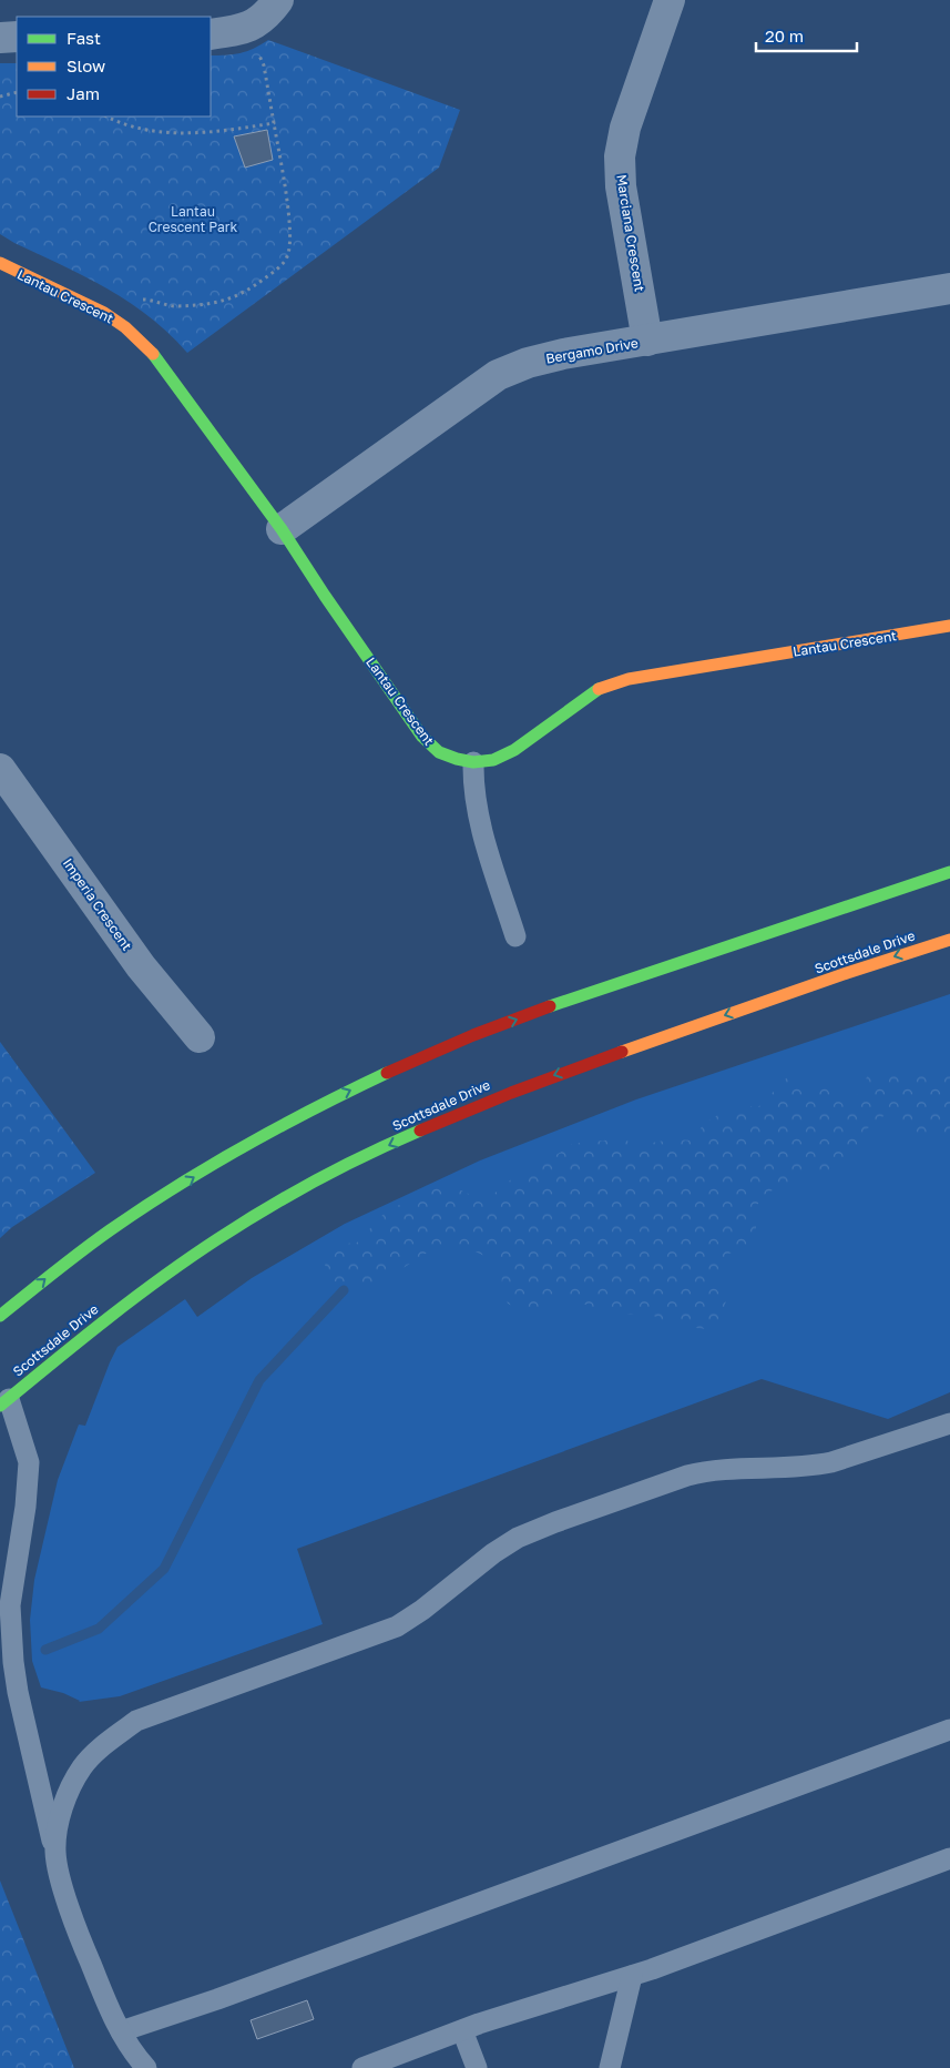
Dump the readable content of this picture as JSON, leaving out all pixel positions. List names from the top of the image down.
{
  "streets": {
    "main road": ["Lantau Crescent", "Scottsdale Drive"],
    "street": ["Marciana Crescent", "Bergamo Drive", "Imperia Crescent"]
  },
  "crossings": [
    ["Marciana Crescent", "Bergamo Drive"],
    ["Lantau Crescent", "Bergamo Drive"]
  ],
  "parks": ["Lantau Crescent Park"],
  "legend": ["Fast", "Slow", "Jam"],
  "scale_bar": "20 m"
}
